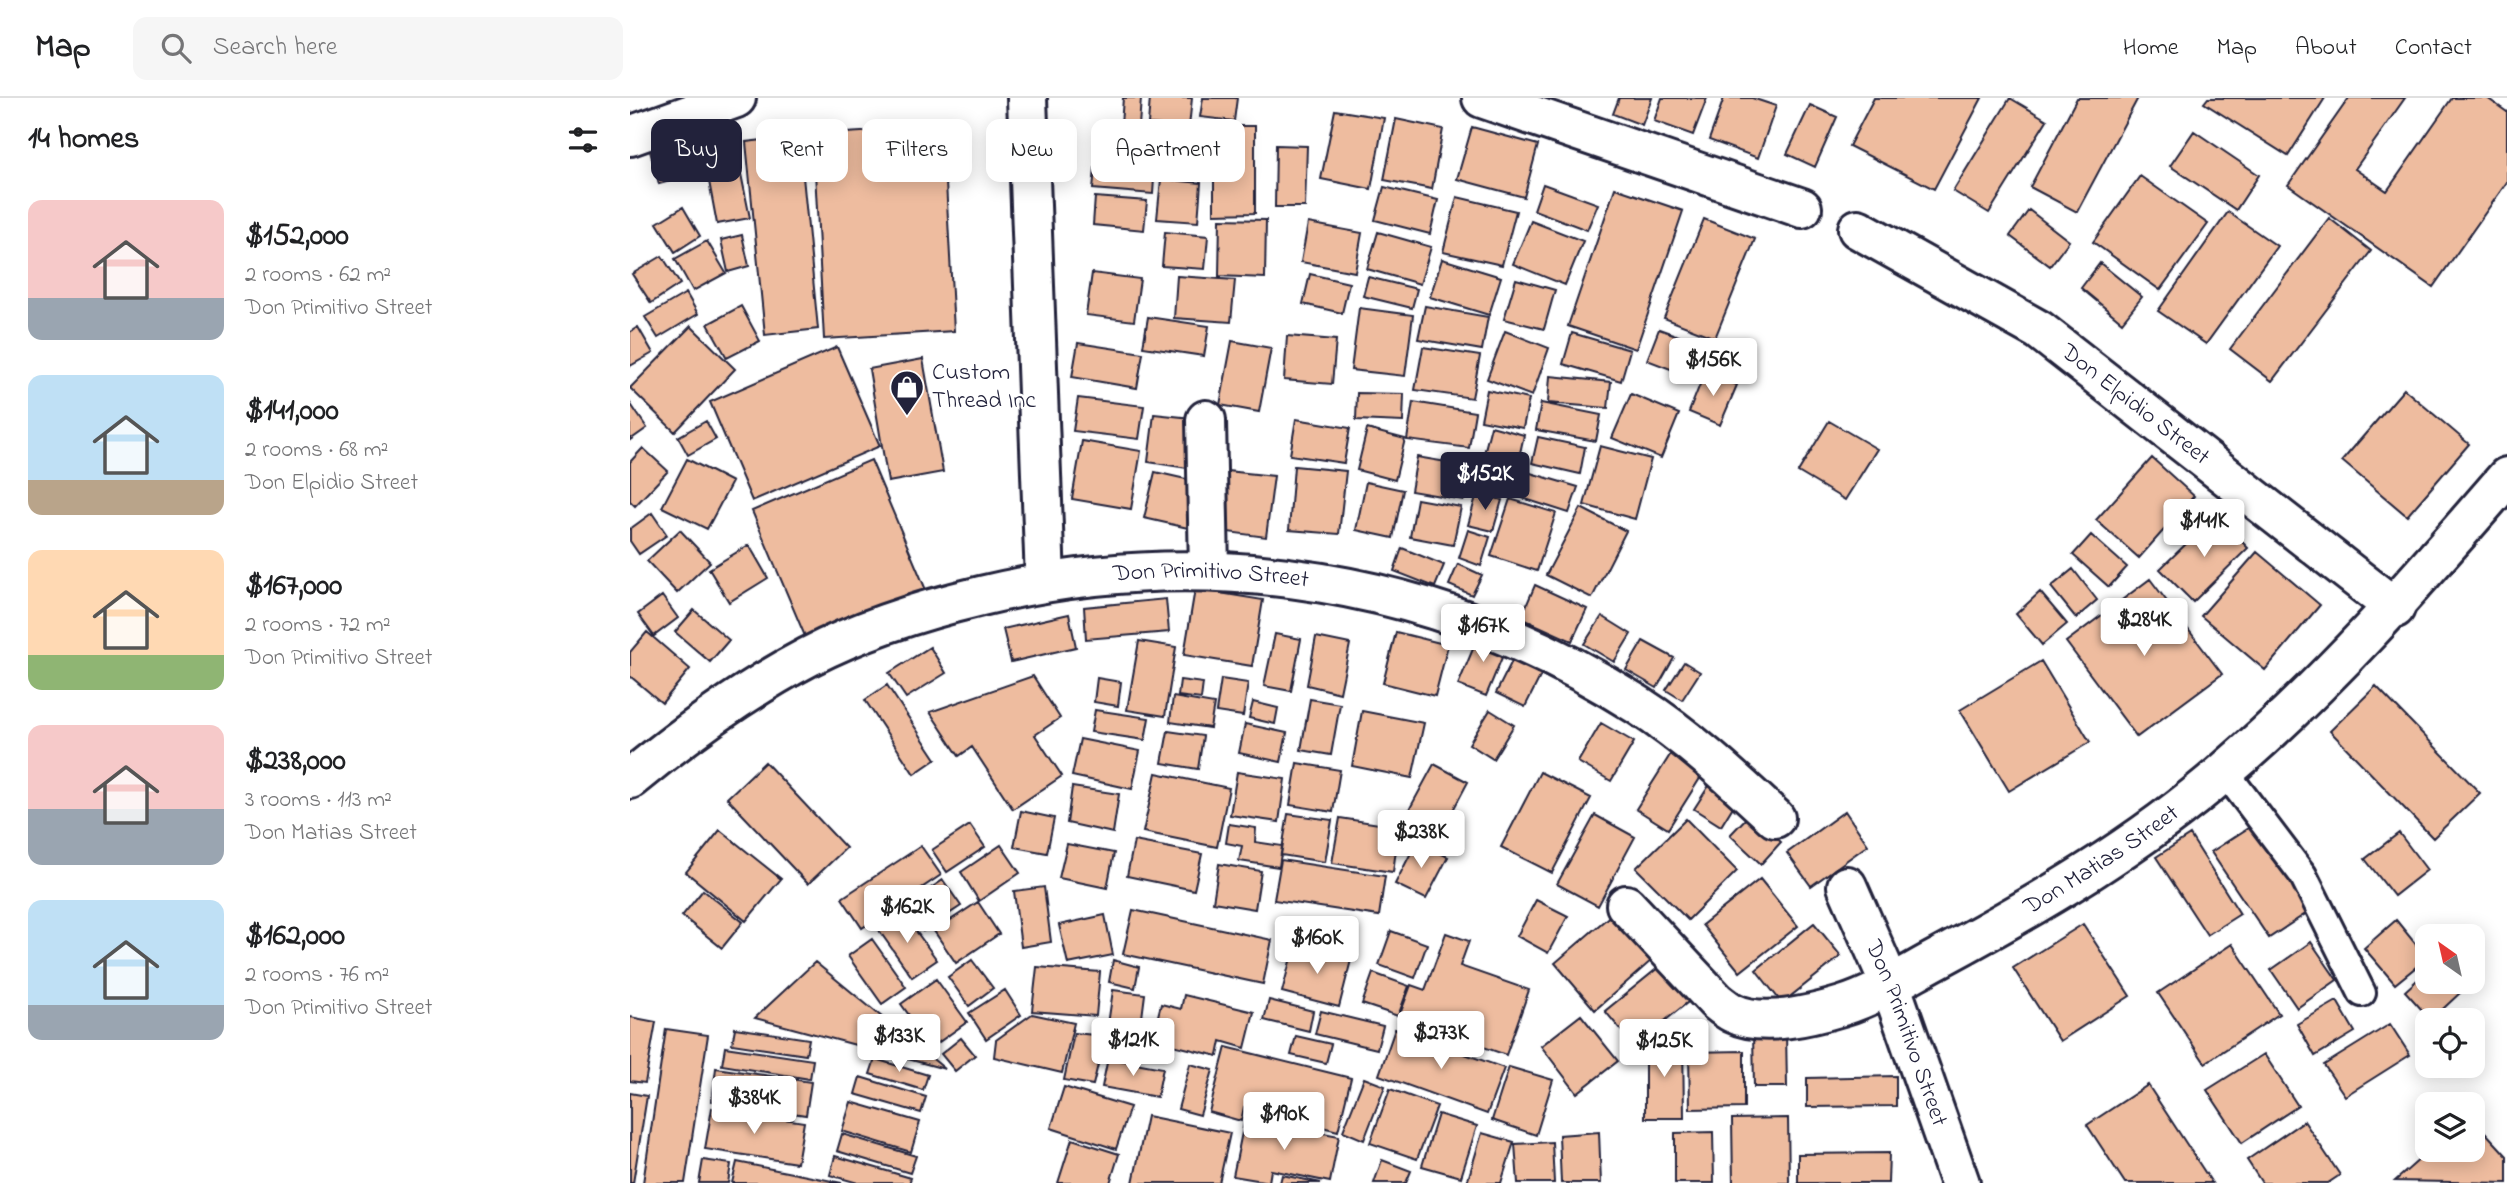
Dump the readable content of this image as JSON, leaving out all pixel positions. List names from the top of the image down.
{
  "streets": {
    "street": ["Don Elpidio Street", "Don Primitivo Street", "Don Matias Street"]
  },
  "crossings": [
    ["Don Elpidio Street", "Don Matias Street"],
    ["Don Primitivo Street", "Don Matias Street"]
  ],
  "places": {
    "shop": ["Custom Thread Inc"]
  },
  "north": "top left",
  "page": {
    "header": "Map",
    "search": "Search here",
    "nav": [
      "Home",
      "Map",
      "About",
      "Contact"
    ],
    "heading": "14 homes",
    "chip": [
      "Buy",
      "Rent",
      "Filters",
      "New",
      "Apartment"
    ],
    "list": [
      {
        "name": "$152,000",
        "note": "2 rooms · 62 m² · Don Primitivo Street"
      },
      {
        "name": "$141,000",
        "note": "2 rooms · 68 m² · Don Elpidio Street"
      },
      {
        "name": "$167,000",
        "note": "2 rooms · 72 m² · Don Primitivo Street"
      },
      {
        "name": "$238,000",
        "note": "3 rooms · 113 m² · Don Matias Street"
      },
      {
        "name": "$162,000",
        "note": "2 rooms · 76 m² · Don Primitivo Street"
      }
    ],
    "price": [
      "$156K",
      "$152K",
      "$141K",
      "$284K",
      "$167K",
      "$238K",
      "$162K",
      "$160K",
      "$273K",
      "$133K",
      "$121K",
      "$125K",
      "$384K",
      "$190K"
    ]
  }
}
